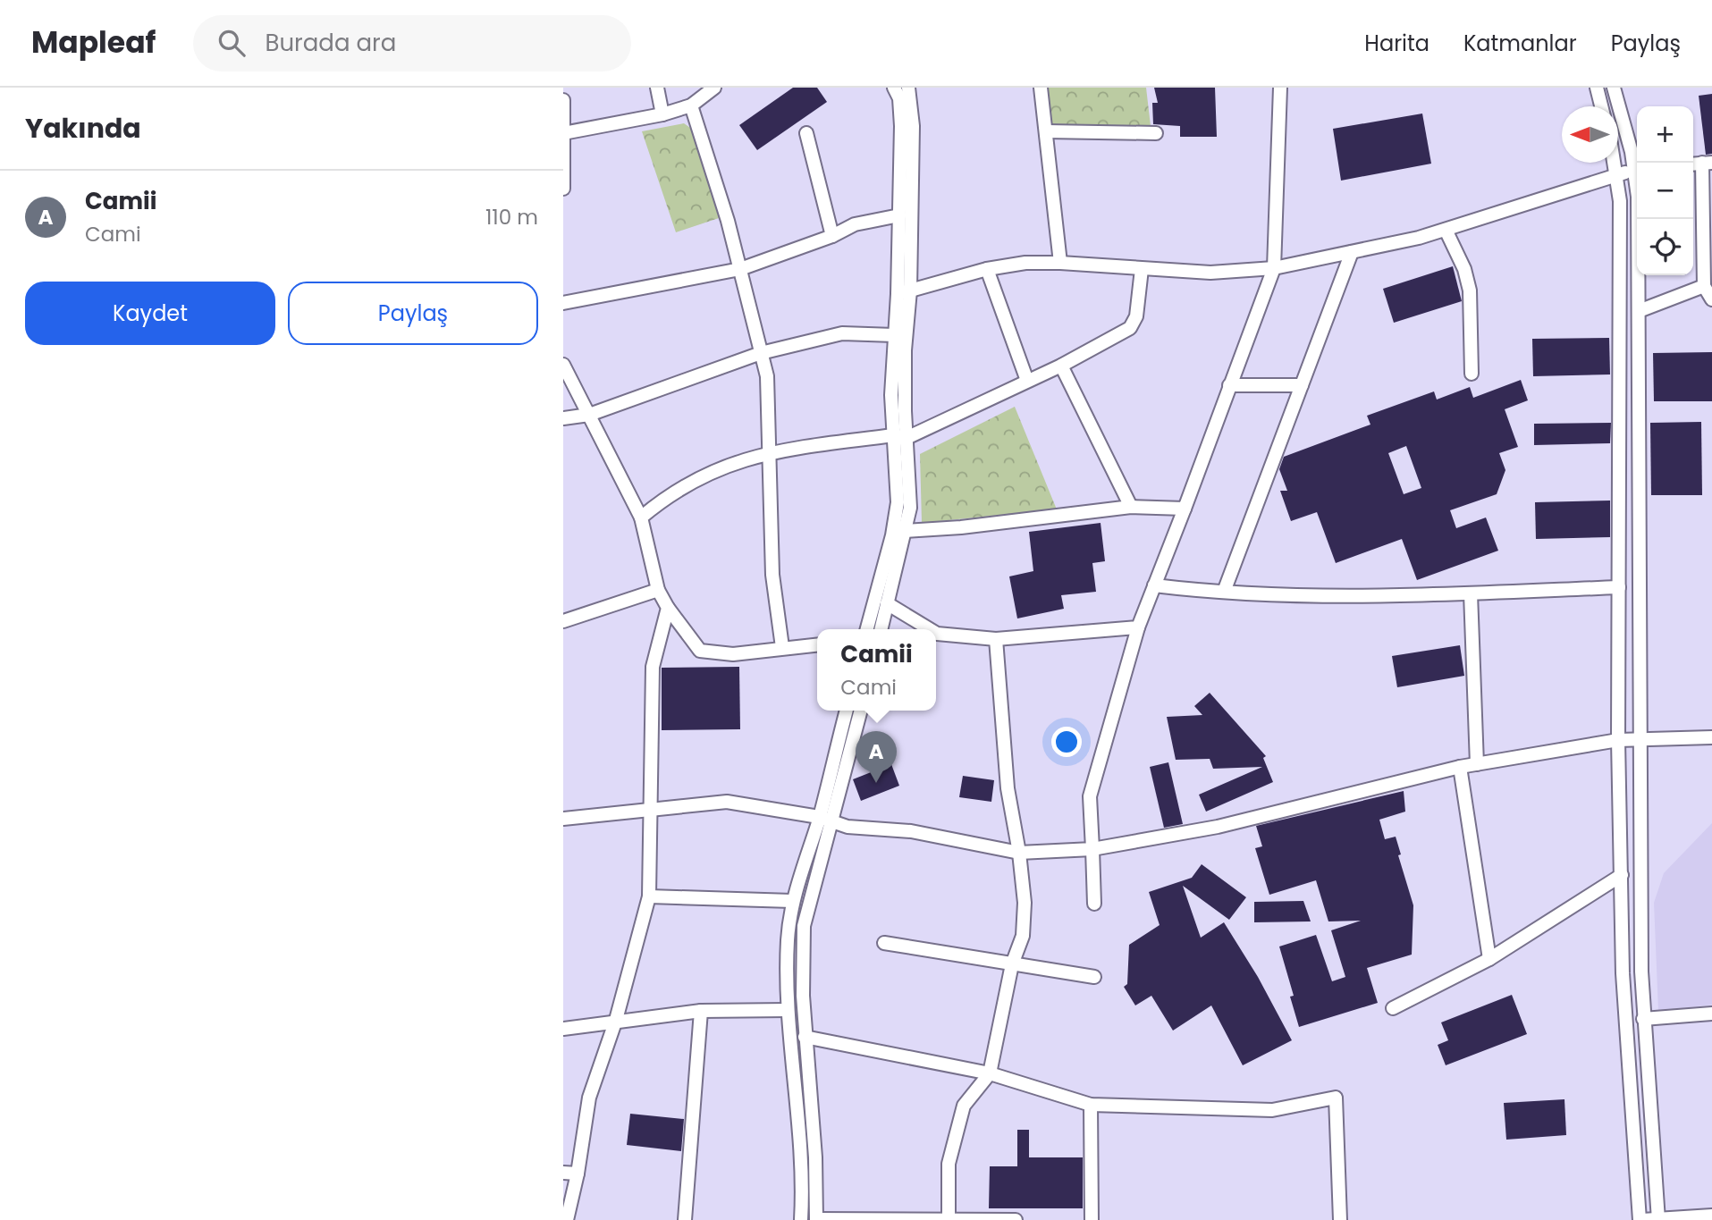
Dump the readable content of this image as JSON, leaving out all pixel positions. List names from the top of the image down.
{
  "north": "left",
  "page": {
    "header": "Mapleaf",
    "search": "Burada ara",
    "nav": ["Harita", "Katmanlar", "Paylaş"],
    "heading": "Yakında",
    "map_buttons": ["+", "−"],
    "list": [
      {
        "mark": "A",
        "name": "Camii",
        "note": "Cami",
        "value": "110 m"
      }
    ],
    "buttons": ["Kaydet", "Paylaş"],
    "popup": ["Camii", "Cami"],
    "pins": "A"
  }
}
